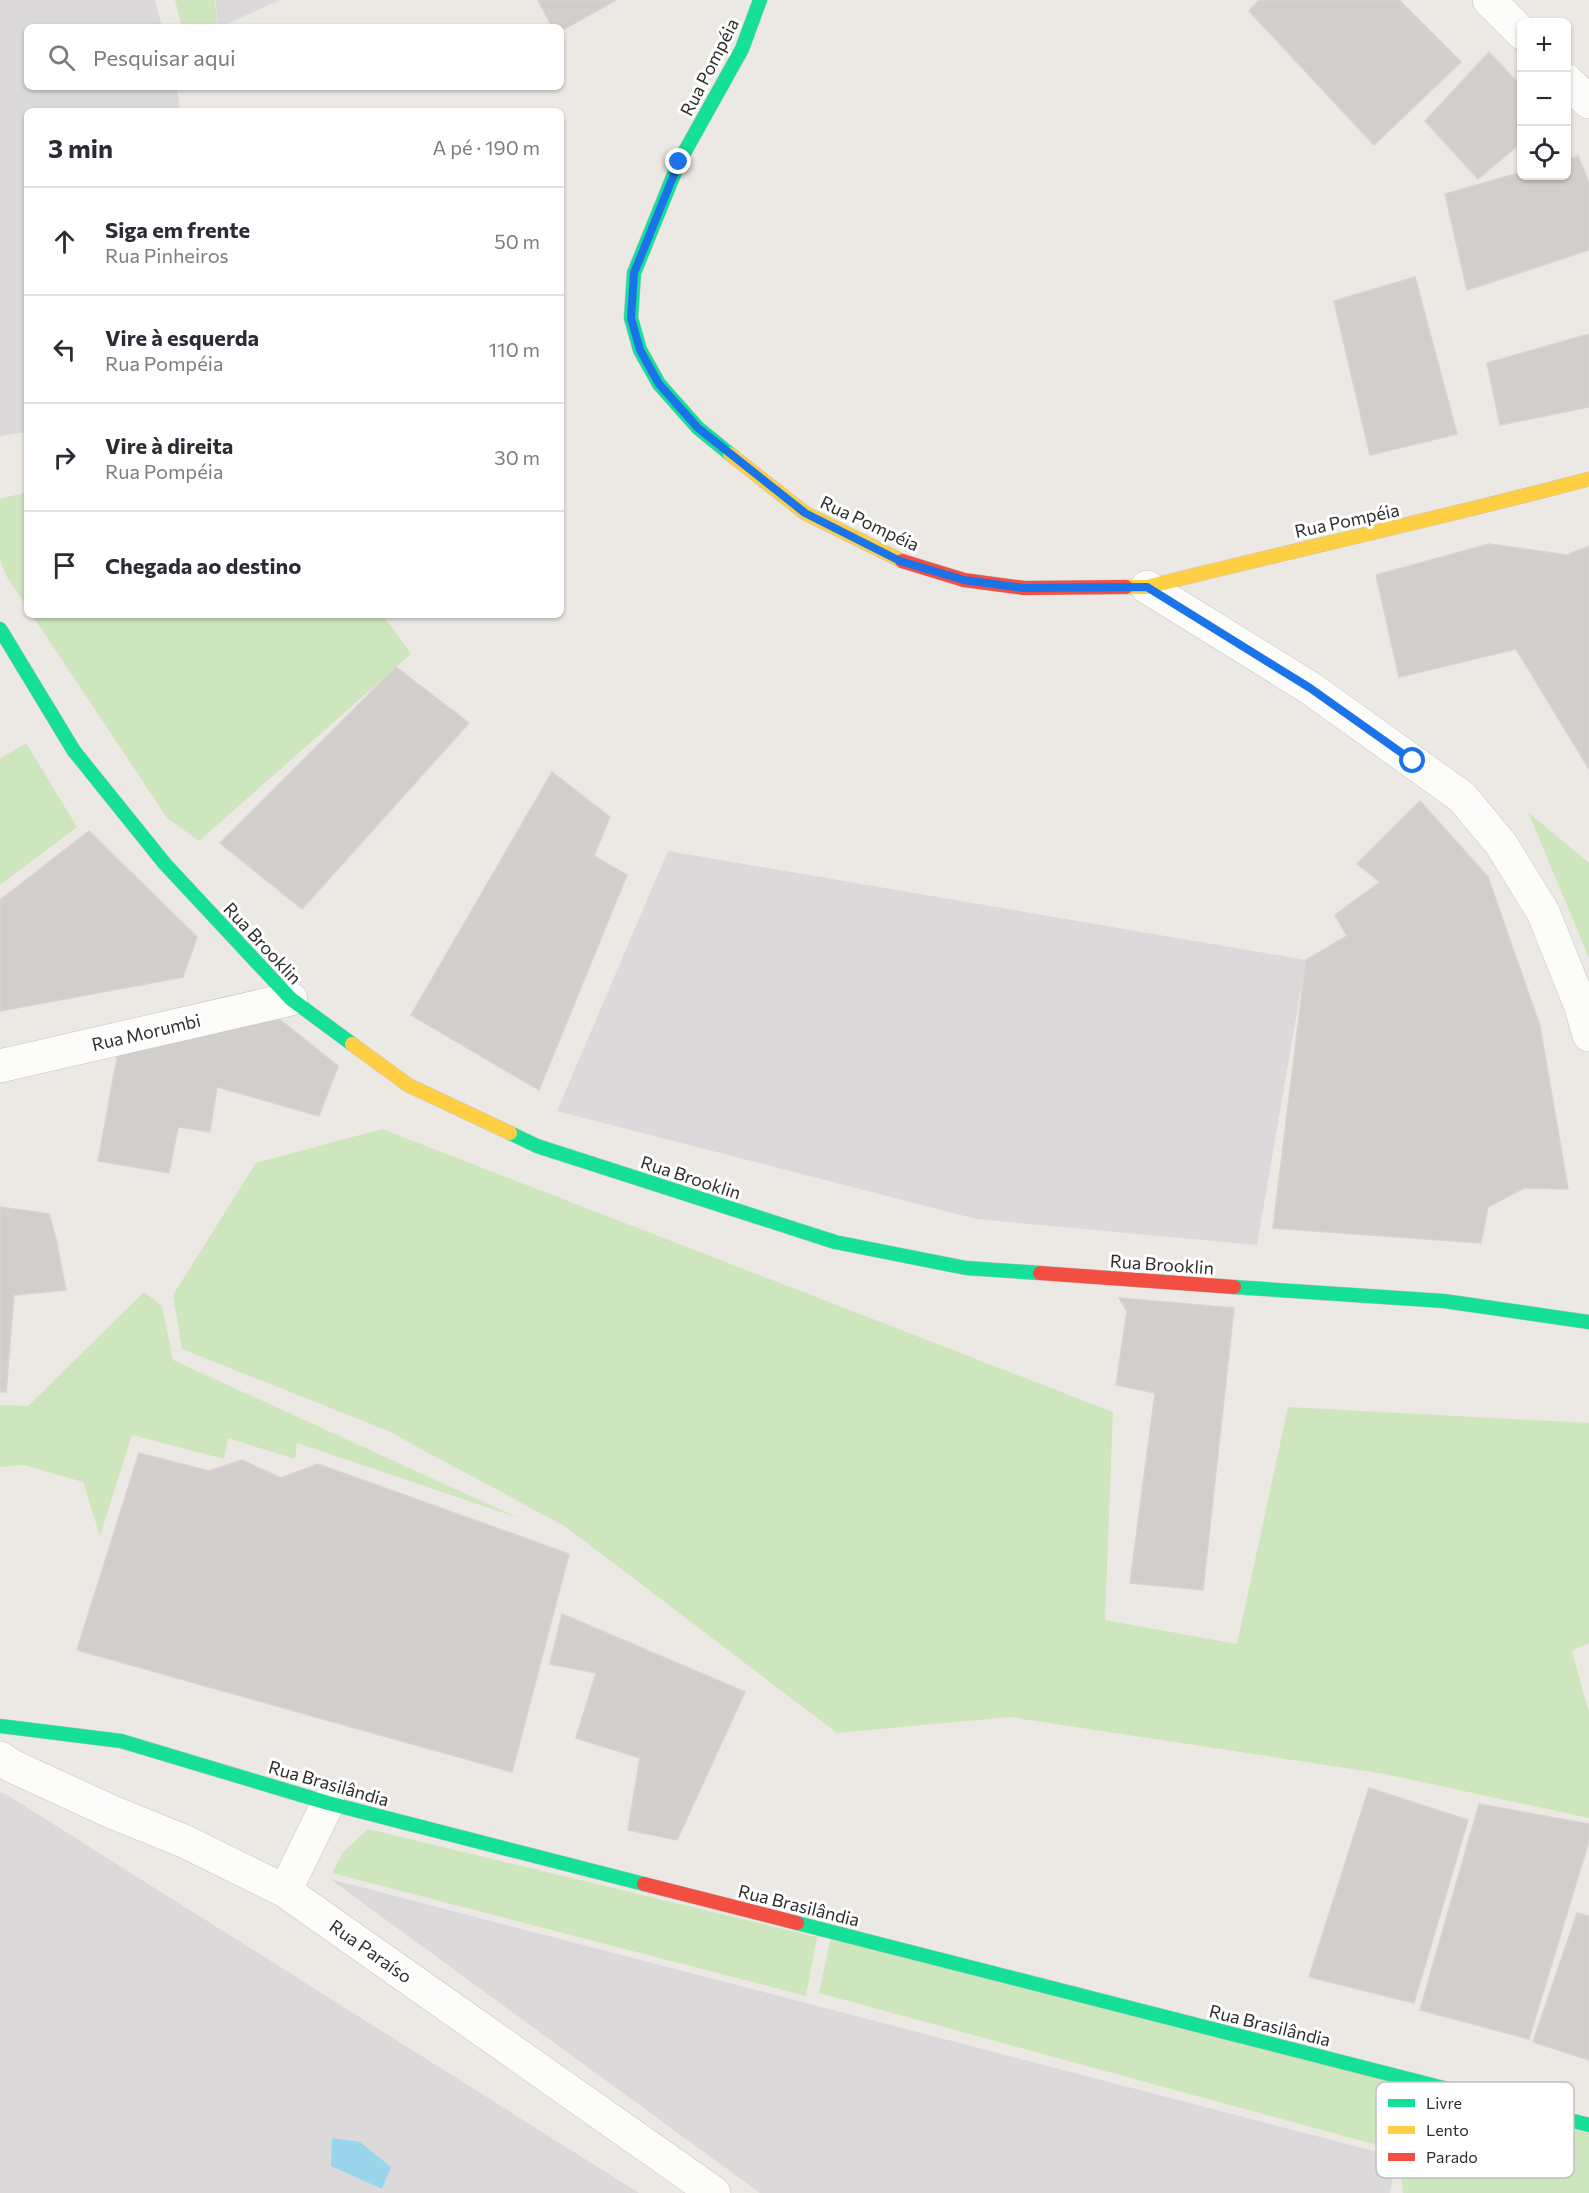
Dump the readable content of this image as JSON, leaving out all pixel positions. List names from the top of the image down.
{
  "streets": {
    "street": [
      "Rua Pompéia",
      "Rua Brooklin",
      "Rua Morumbi",
      "Rua Brasilândia",
      "Rua Paraíso"
    ]
  },
  "crossings": [
    ["Rua Brooklin", "Rua Morumbi"]
  ],
  "legend": ["Livre", "Lento", "Parado"],
  "page": {
    "map_buttons": ["+", "−"],
    "search": "Pesquisar aqui",
    "heading": ["3 min", "A pé · 190 m"],
    "list": [
      ["Siga em frente", "Rua Pinheiros", "50 m"],
      ["Vire à esquerda", "Rua Pompéia", "110 m"],
      ["Vire à direita", "Rua Pompéia", "30 m"],
      "Chegada ao destino"
    ]
  }
}
